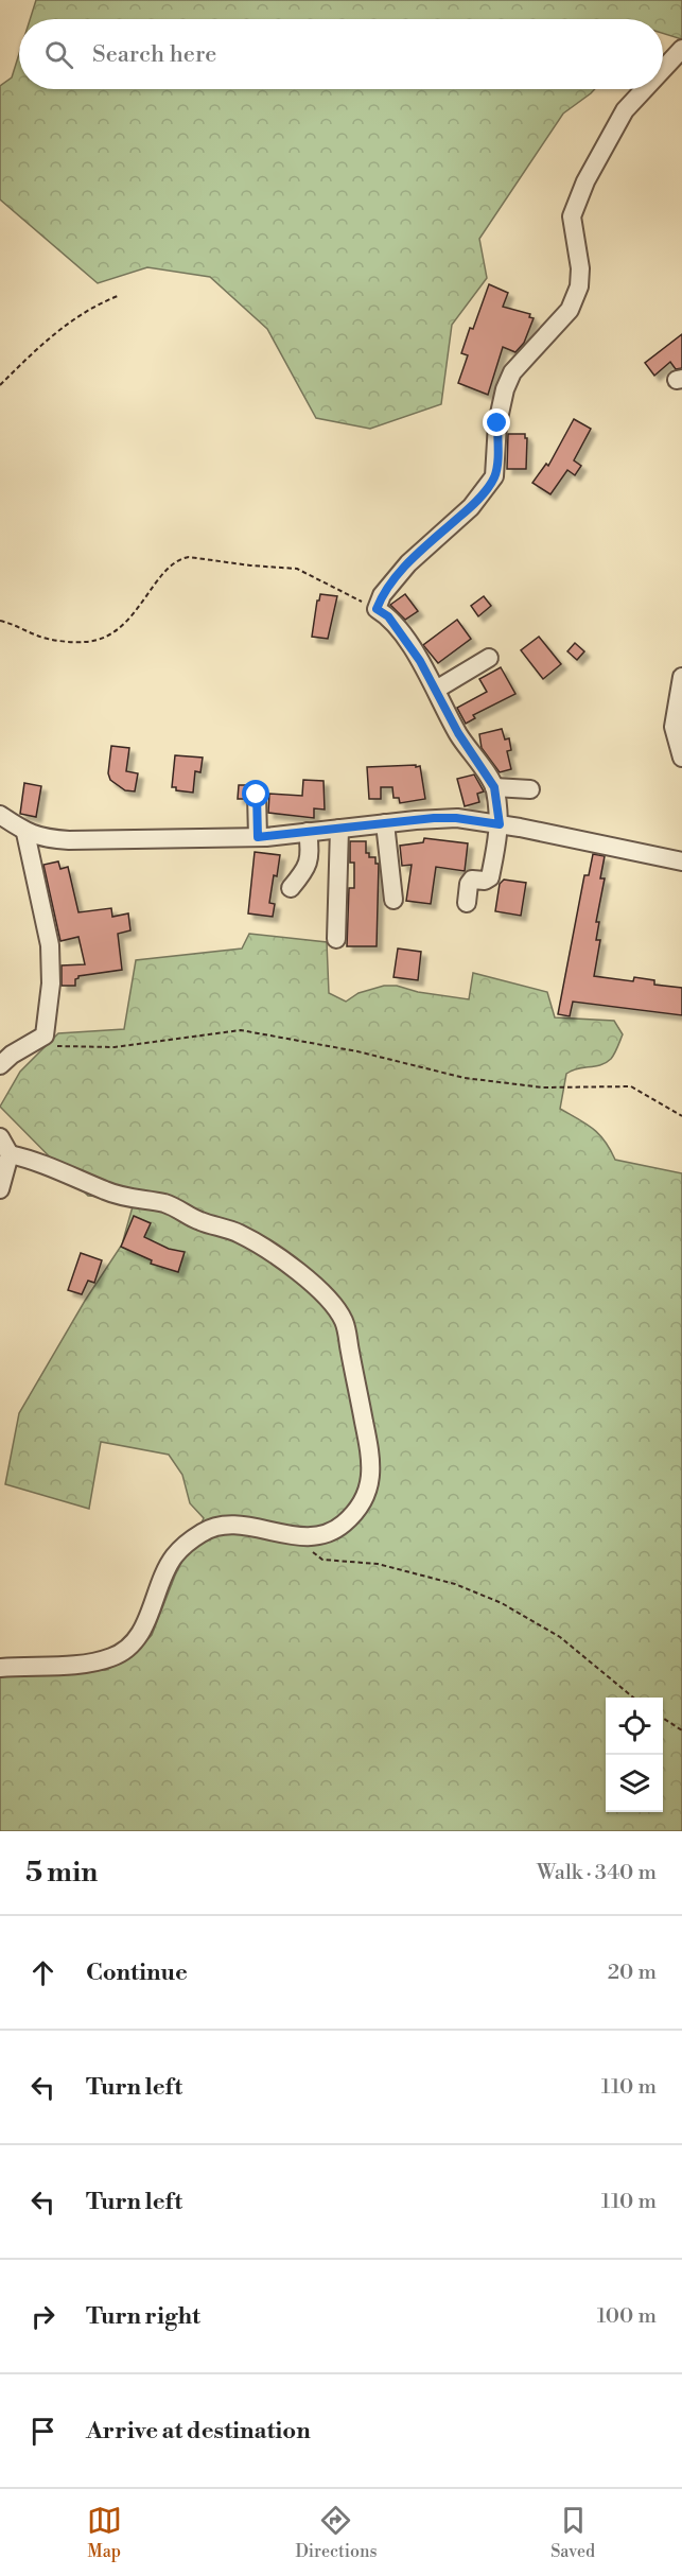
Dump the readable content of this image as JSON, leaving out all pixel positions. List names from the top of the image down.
{
  "page": {
    "search": "Search here",
    "heading": ["5 min", "Walk · 340 m"],
    "list": [
      ["Continue", "20 m"],
      ["Turn left", "110 m"],
      ["Turn left", "110 m"],
      ["Turn right", "100 m"],
      "Arrive at destination"
    ],
    "nav": ["Map", "Directions", "Saved"]
  }
}
